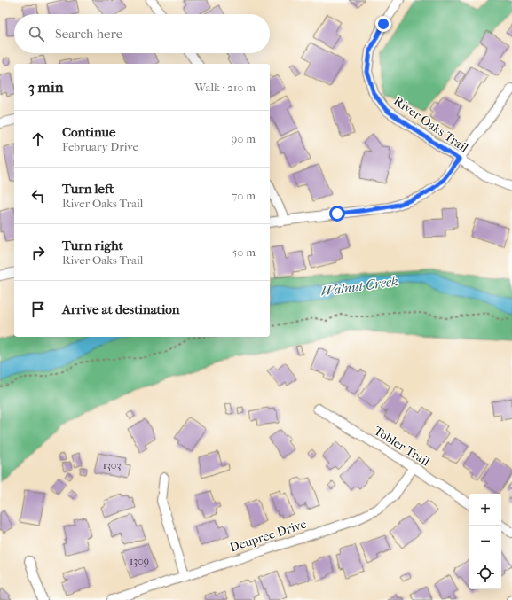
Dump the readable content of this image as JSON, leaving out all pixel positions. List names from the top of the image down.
{
  "streets": {
    "street": ["River Oaks Trail", "Tobler Trail", "Deupree Drive"]
  },
  "crossings": [
    ["Tobler Trail", "Deupree Drive"]
  ],
  "water": ["Walnut Creek"],
  "house_numbers": ["1303", "1309"],
  "page": {
    "search": "Search here",
    "heading": ["3 min", "Walk · 210 m"],
    "list": [
      ["Continue", "February Drive", "90 m"],
      ["Turn left", "River Oaks Trail", "70 m"],
      ["Turn right", "River Oaks Trail", "50 m"],
      "Arrive at destination"
    ],
    "map_buttons": ["+", "−"]
  }
}
